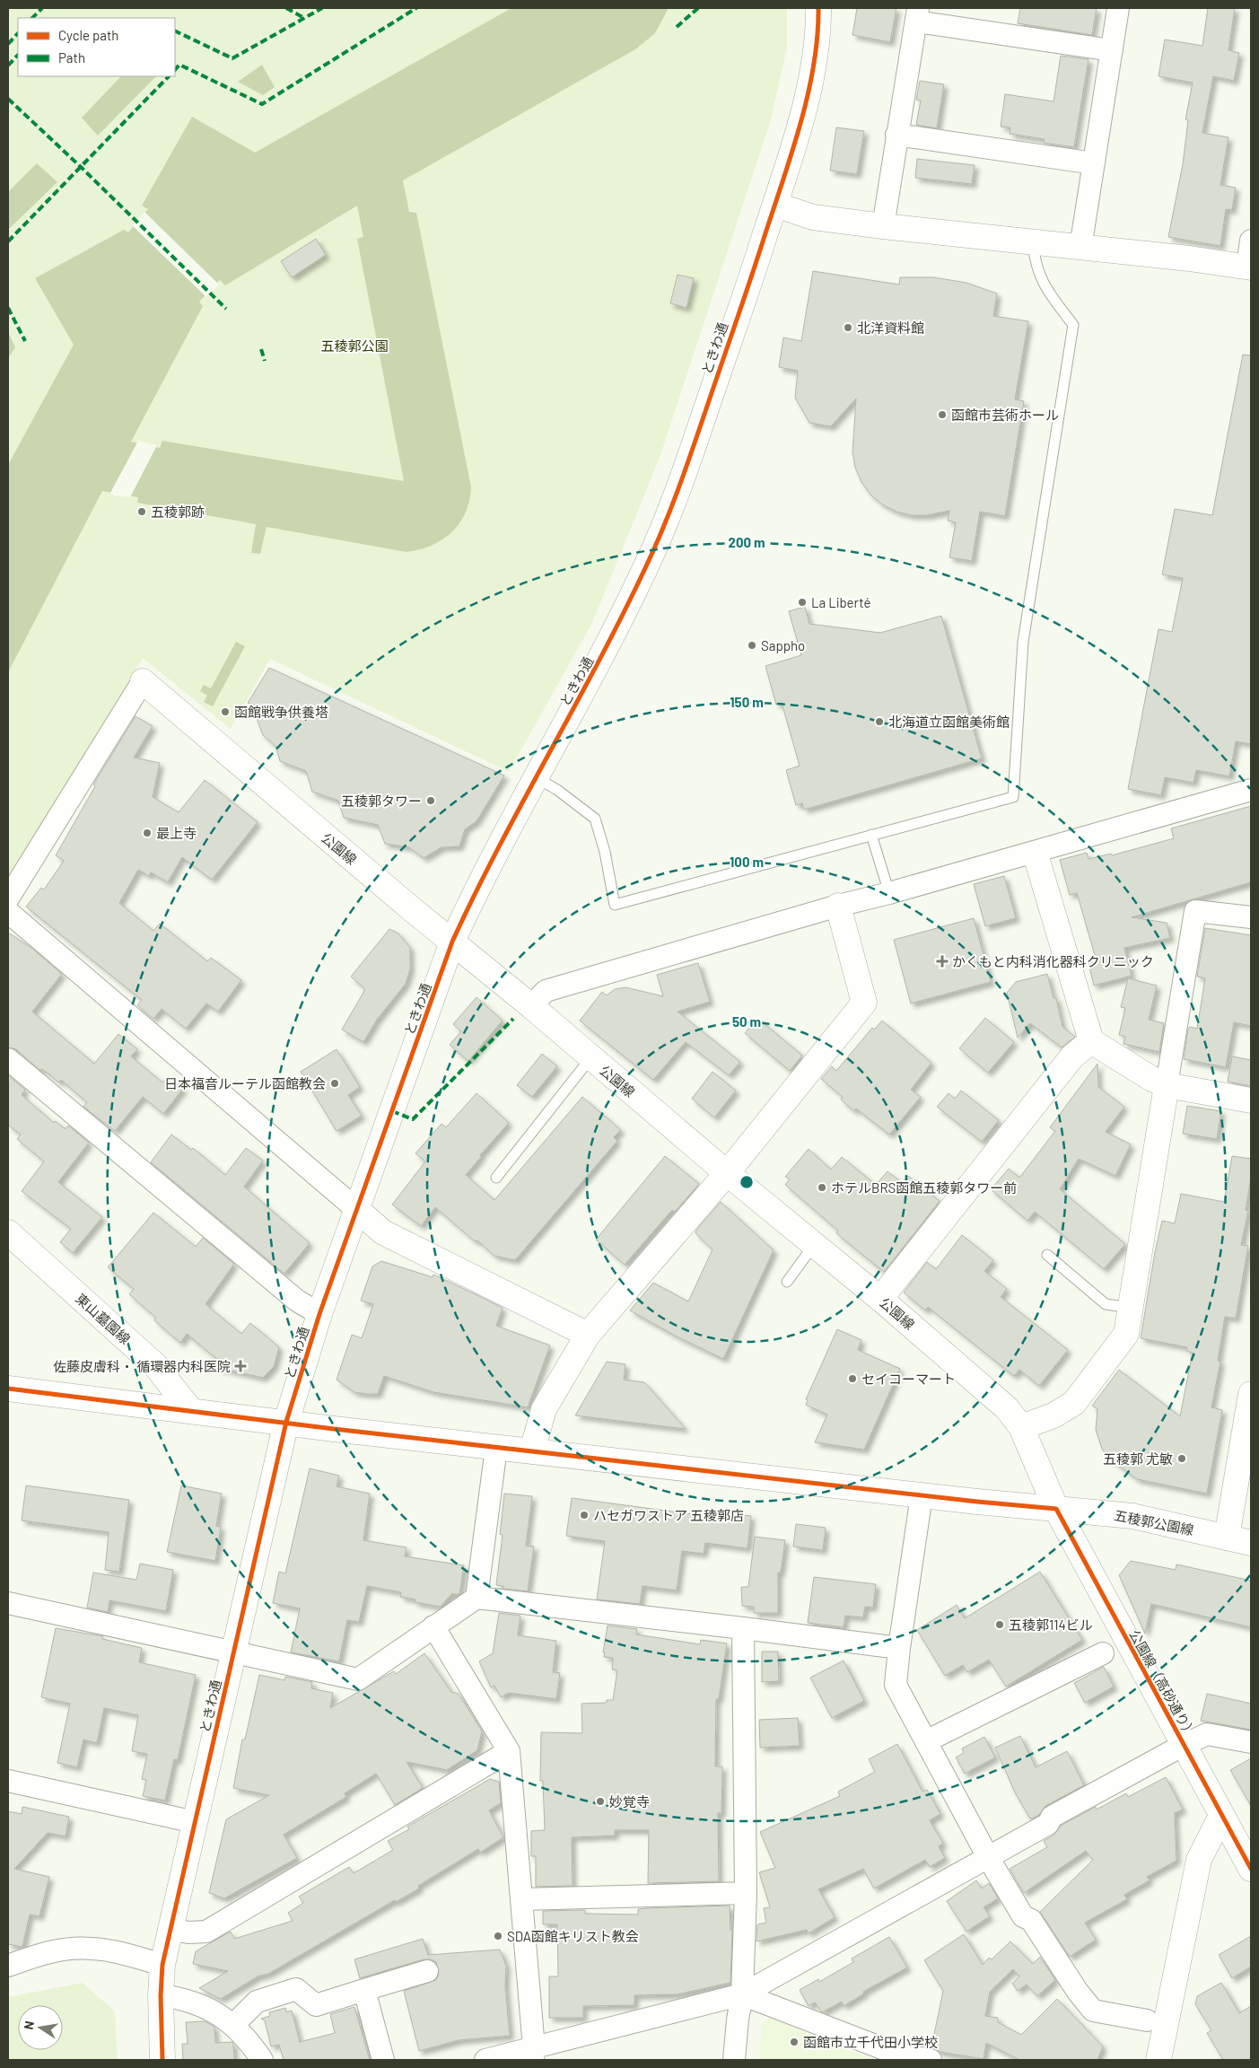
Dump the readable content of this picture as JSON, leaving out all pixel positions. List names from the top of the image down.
{
  "streets": {
    "street": [
      "ときわ通",
      "公園線",
      "東山墓園線",
      "五稜郭公園線",
      "公園線（高砂通り）"
    ]
  },
  "crossings": [
    ["ときわ通", "公園線"],
    ["ときわ通", "五稜郭公園線"],
    ["公園線", "五稜郭公園線"],
    ["公園線", "公園線（高砂通り）"],
    ["東山墓園線", "五稜郭公園線"],
    ["五稜郭公園線", "公園線（高砂通り）"]
  ],
  "parks": ["五稜郭公園"],
  "places": {
    "other": [
      "北洋資料館",
      "函館市芸術ホール",
      "五稜郭跡",
      "La Liberté",
      "Sappho",
      "函館戦争供養塔",
      "北海道立函館美術館",
      "五稜郭タワー",
      "最上寺",
      "日本福音ルーテル函館教会",
      "ホテルBRS函館五稜郭タワー前",
      "セイコーマート",
      "五稜郭 尤敏",
      "ハセガワストア 五稜郭店",
      "五稜郭114ビル",
      "妙覚寺",
      "SDA函館キリスト教会",
      "函館市立千代田小学校"
    ],
    "health": ["かくもと内科消化器科クリニック", "佐藤皮膚科・ 循環器内科医院"]
  },
  "legend": ["Cycle path", "Path"],
  "north": "left",
  "rings": [
    "200 m",
    "150 m",
    "100 m",
    "50 m"
  ]
}
